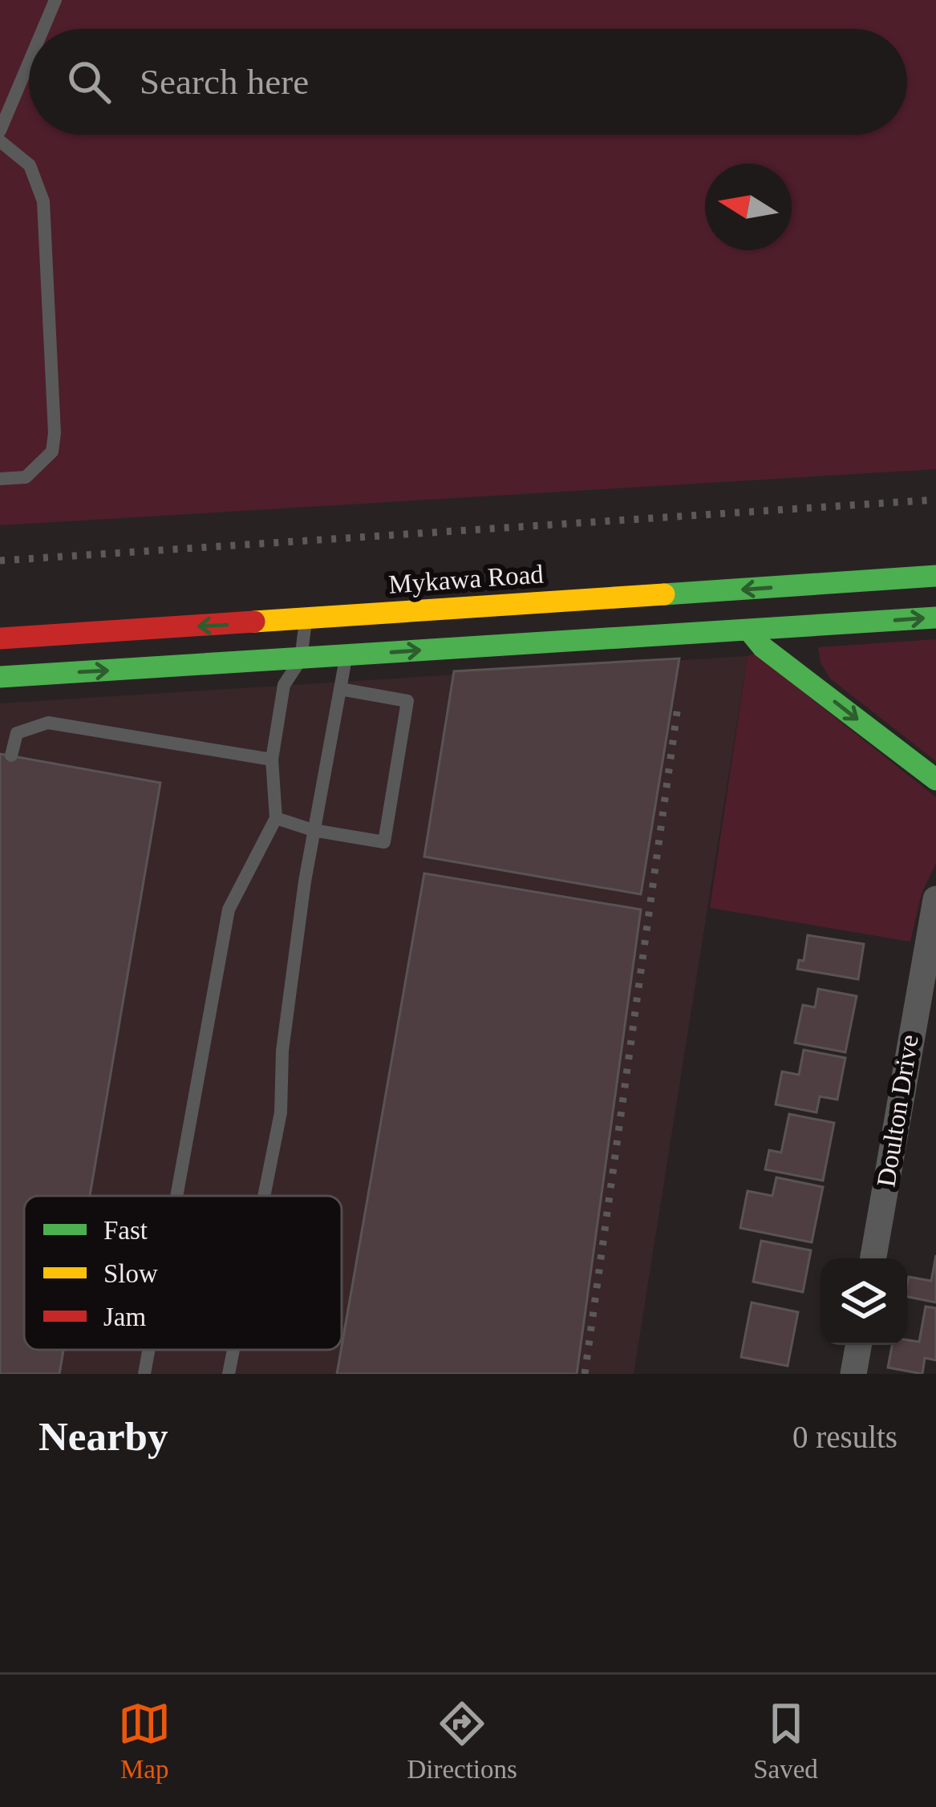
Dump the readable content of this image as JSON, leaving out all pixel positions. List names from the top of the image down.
{
  "streets": {
    "main road": ["Mykawa Road"],
    "street": ["Doulton Drive"]
  },
  "legend": ["Fast", "Slow", "Jam"],
  "north": "left",
  "page": {
    "search": "Search here",
    "heading": ["Nearby", "0 results"],
    "nav": ["Map", "Directions", "Saved"]
  }
}
